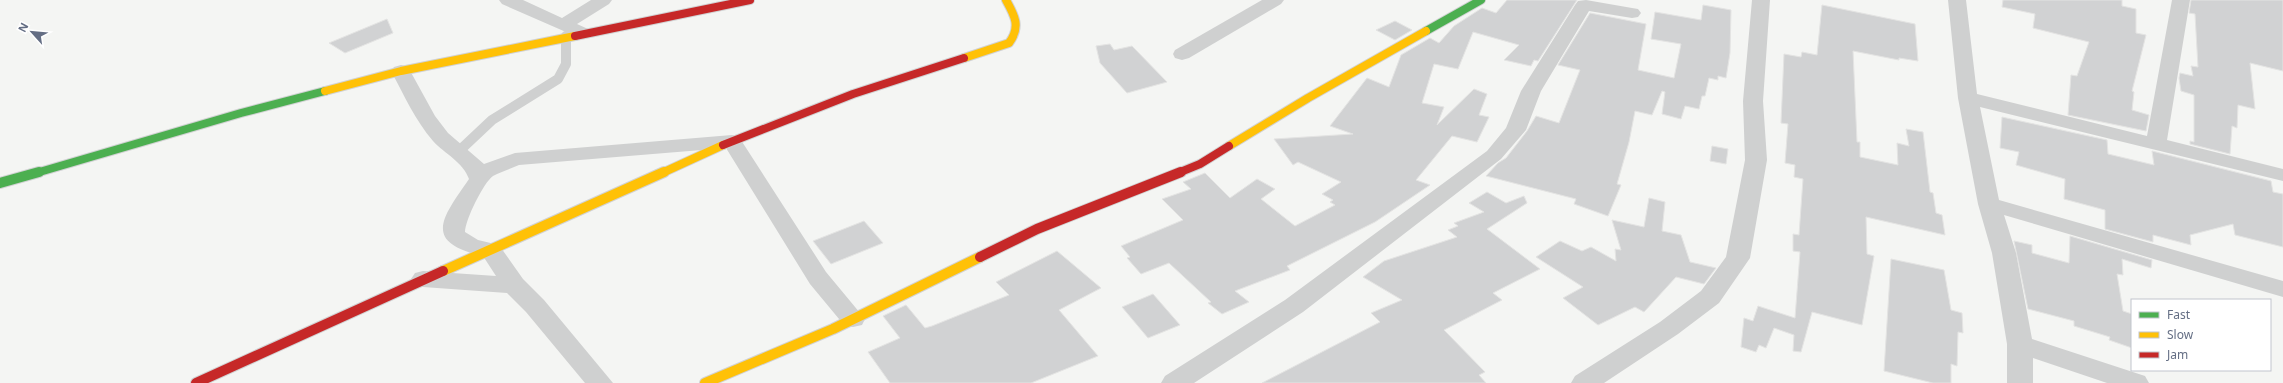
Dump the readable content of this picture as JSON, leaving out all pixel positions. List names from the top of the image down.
{
  "legend": ["Fast", "Slow", "Jam"],
  "north": "top left"
}
